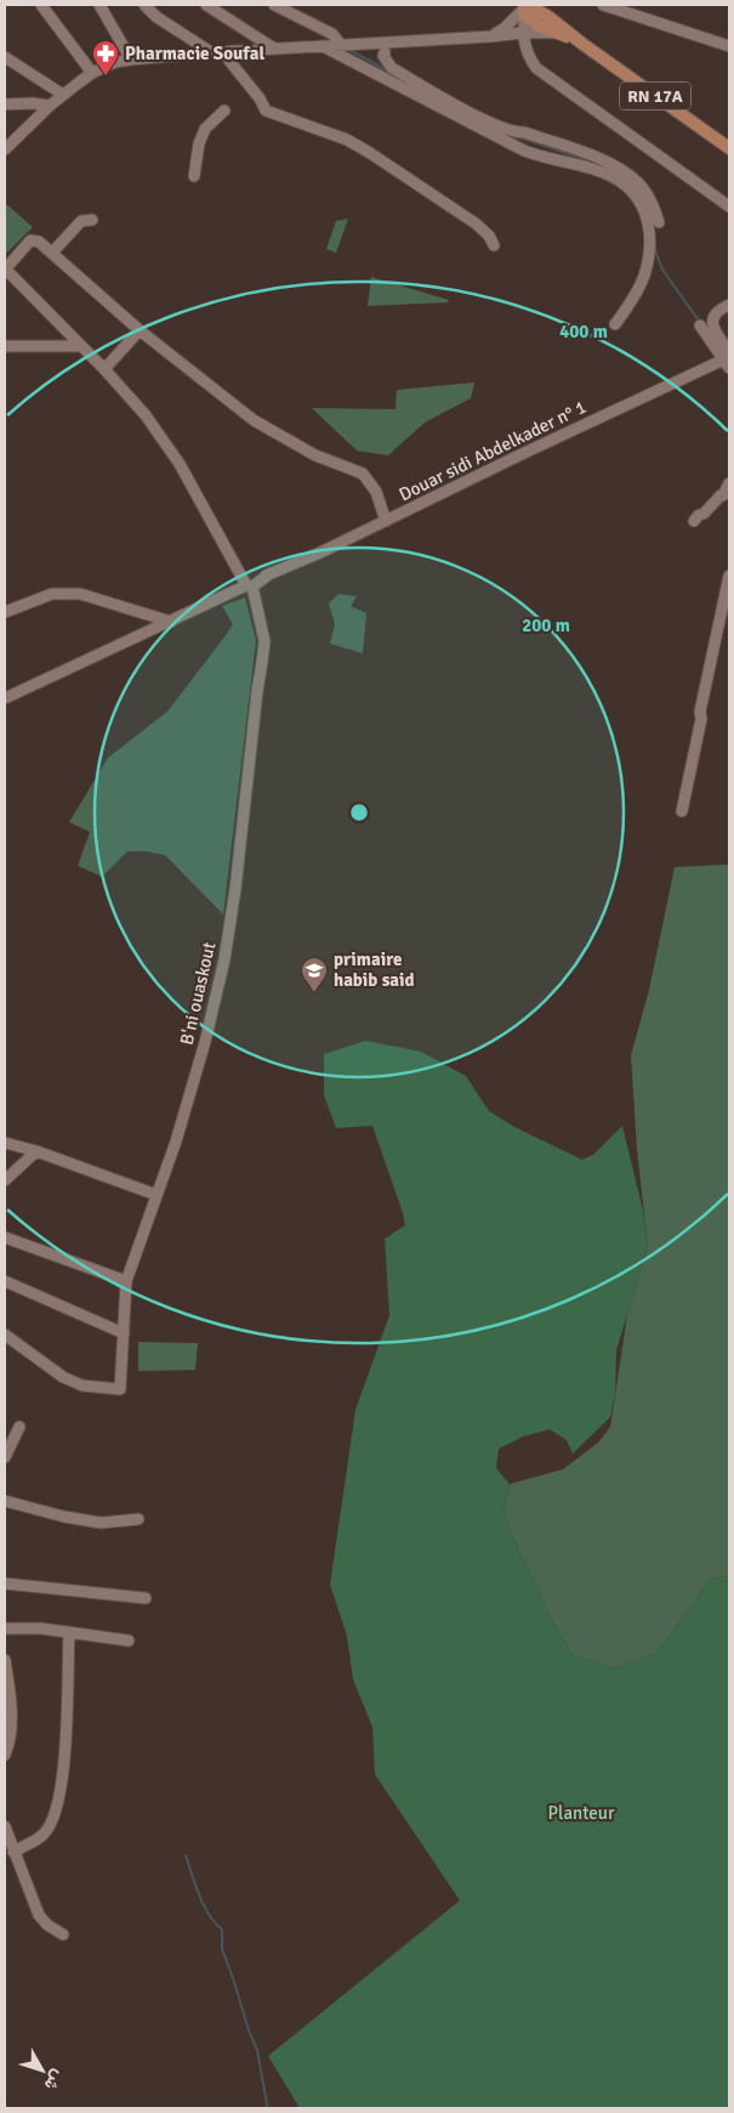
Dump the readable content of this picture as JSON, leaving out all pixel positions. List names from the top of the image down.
{
  "streets": {
    "main road": ["RN 17A"],
    "street": ["Douar sidi Abdelkader n° 1", "B'ni ouaskout"]
  },
  "crossings": [
    ["Douar sidi Abdelkader n° 1", "B'ni ouaskout"]
  ],
  "parks": ["Planteur"],
  "places": {
    "pharmacy": ["Pharmacie Soufal"],
    "school or university": ["primaire habib said"]
  },
  "north": "bottom right",
  "rings": ["400 m", "200 m"]
}
